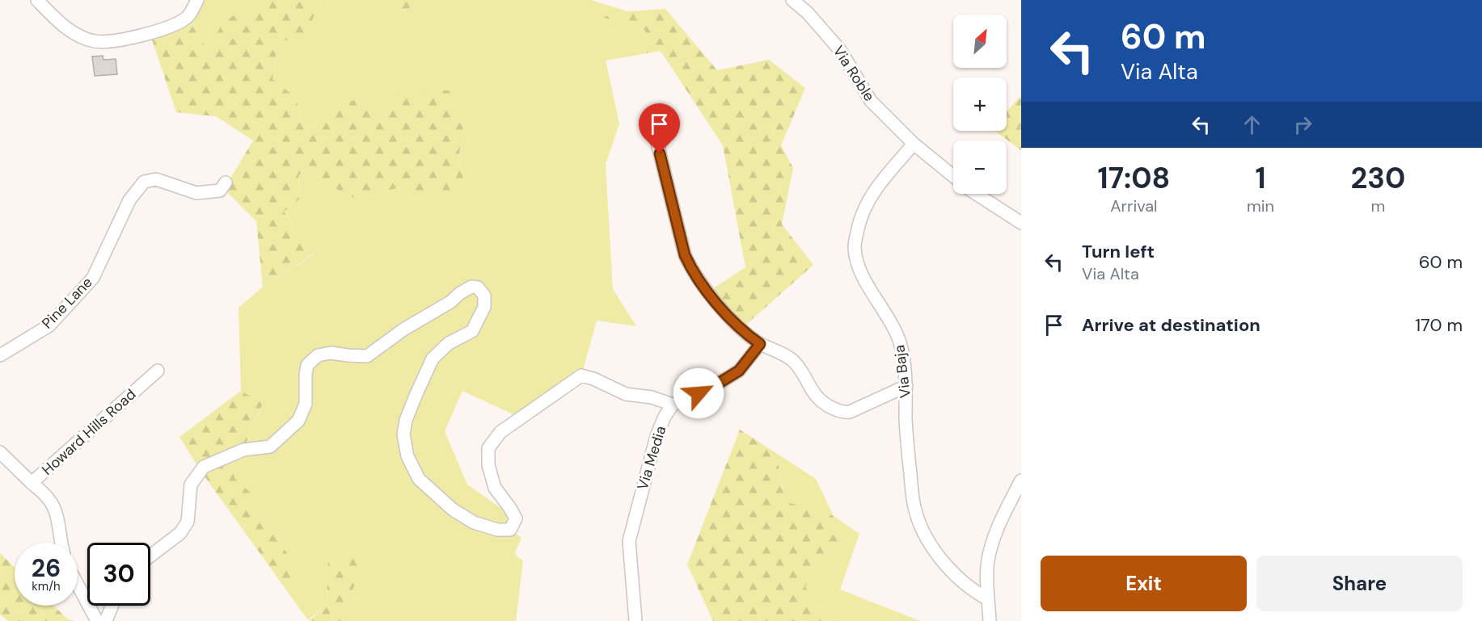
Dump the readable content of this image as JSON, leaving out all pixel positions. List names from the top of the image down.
{
  "streets": {
    "street": [
      "Via Roble",
      "Pine Lane",
      "Via Baja",
      "Howard Hills Road",
      "Via Media"
    ]
  },
  "crossings": [
    ["Via Roble", "Via Baja"]
  ],
  "north": "top right",
  "page": {
    "turn": ["60 m", "Via Alta"],
    "map_buttons": ["+", "−"],
    "eta": [
      "17:08",
      "Arrival",
      "1",
      "min",
      "230",
      "m"
    ],
    "list": [
      {
        "name": "Turn left",
        "note": "Via Alta",
        "value": "60 m"
      },
      {
        "name": "Arrive at destination",
        "value": "170 m"
      }
    ],
    "speed": "26 km/h",
    "limit": "30",
    "buttons": ["Exit", "Share"]
  }
}
